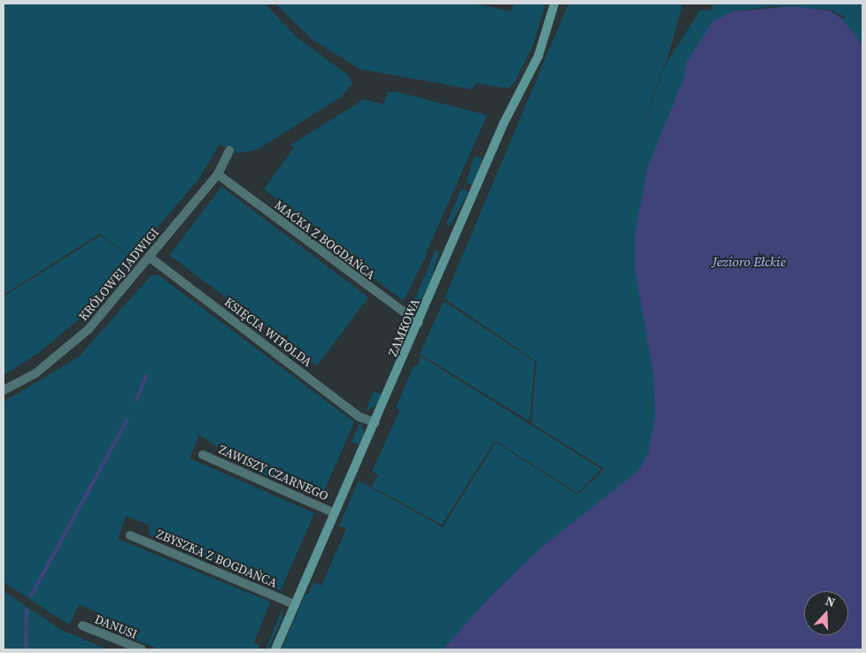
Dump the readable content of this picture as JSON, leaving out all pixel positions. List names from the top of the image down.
{
  "streets": {
    "street": [
      "MAĆKA Z BOGDAŃCA",
      "KRÓLOWEJ JADWIGI",
      "ZAMKOWA",
      "KSIĘCIA WITOLDA",
      "ZAWISZY CZARNEGO",
      "ZBYSZKA Z BOGDAŃCA",
      "DANUSI"
    ]
  },
  "crossings": [
    ["MAĆKA Z BOGDAŃCA", "KRÓLOWEJ JADWIGI"],
    ["MAĆKA Z BOGDAŃCA", "ZAMKOWA"],
    ["KRÓLOWEJ JADWIGI", "KSIĘCIA WITOLDA"],
    ["ZAMKOWA", "KSIĘCIA WITOLDA"],
    ["ZAMKOWA", "ZAWISZY CZARNEGO"],
    ["ZAMKOWA", "ZBYSZKA Z BOGDAŃCA"]
  ],
  "water": ["Jezioro Ełckie"],
  "north": "top"
}
